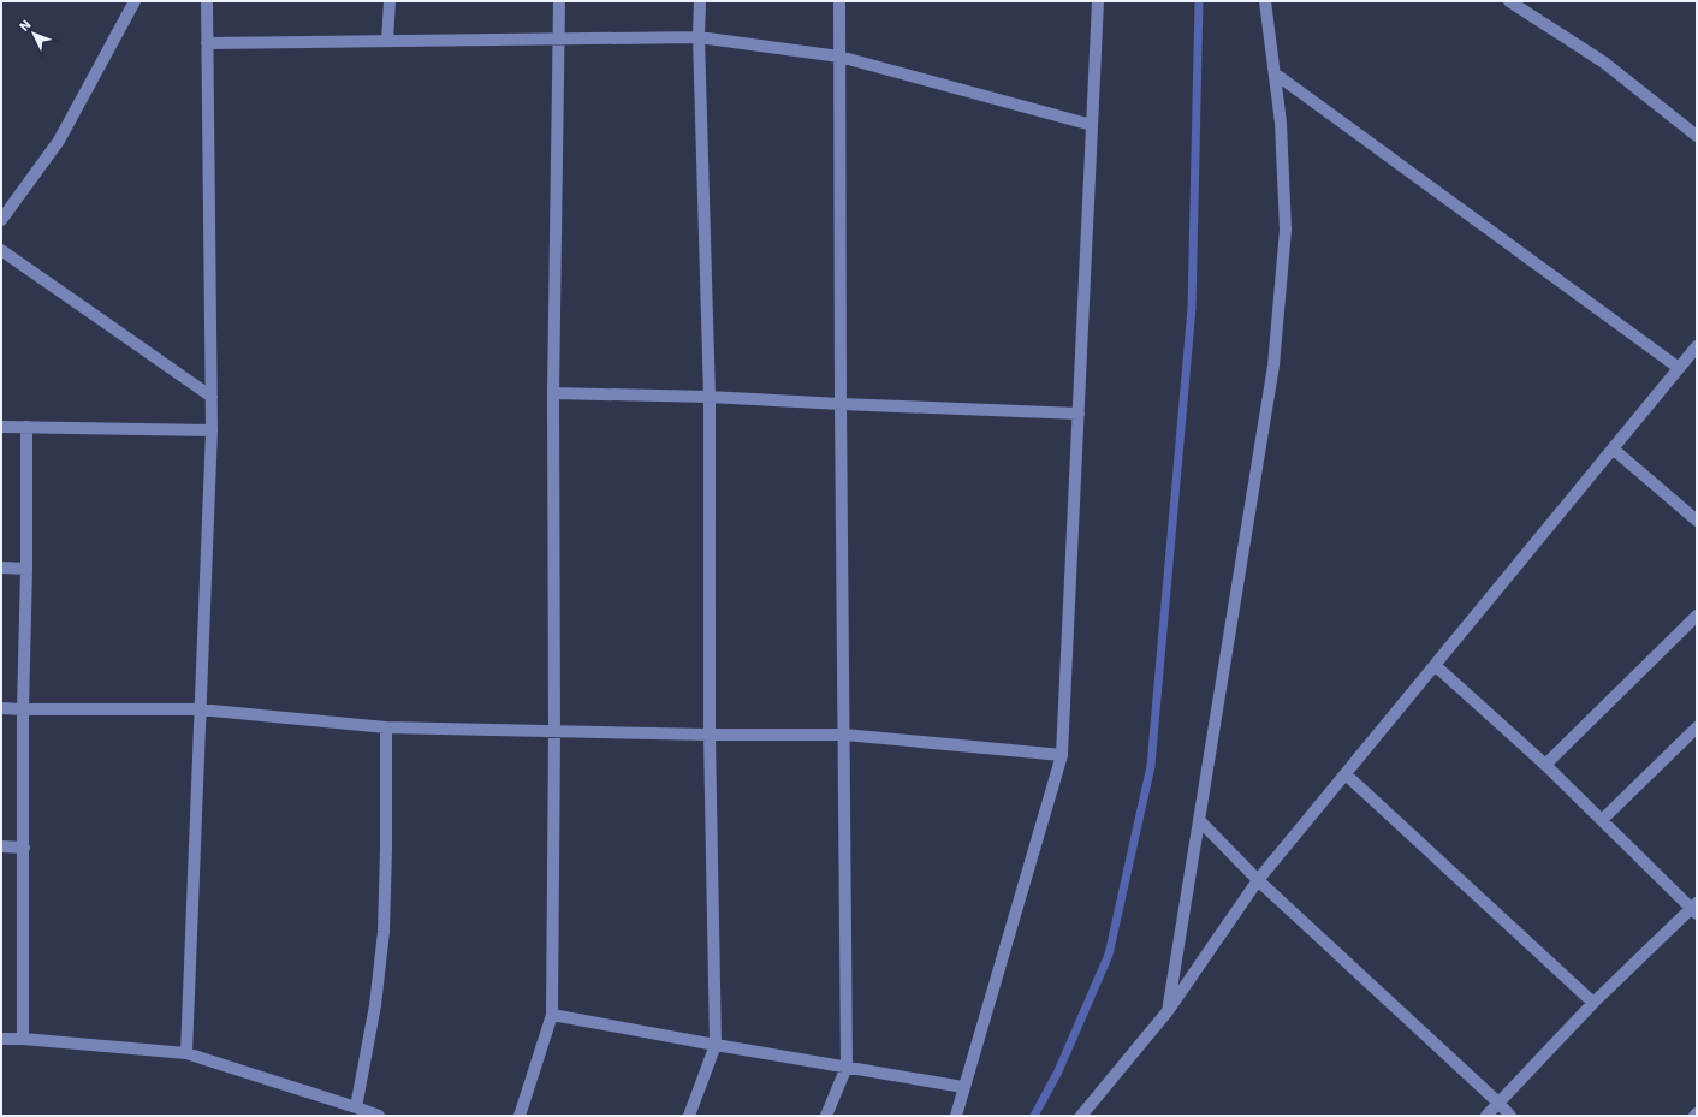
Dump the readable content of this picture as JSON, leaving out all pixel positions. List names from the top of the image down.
{
  "north": "top left"
}
